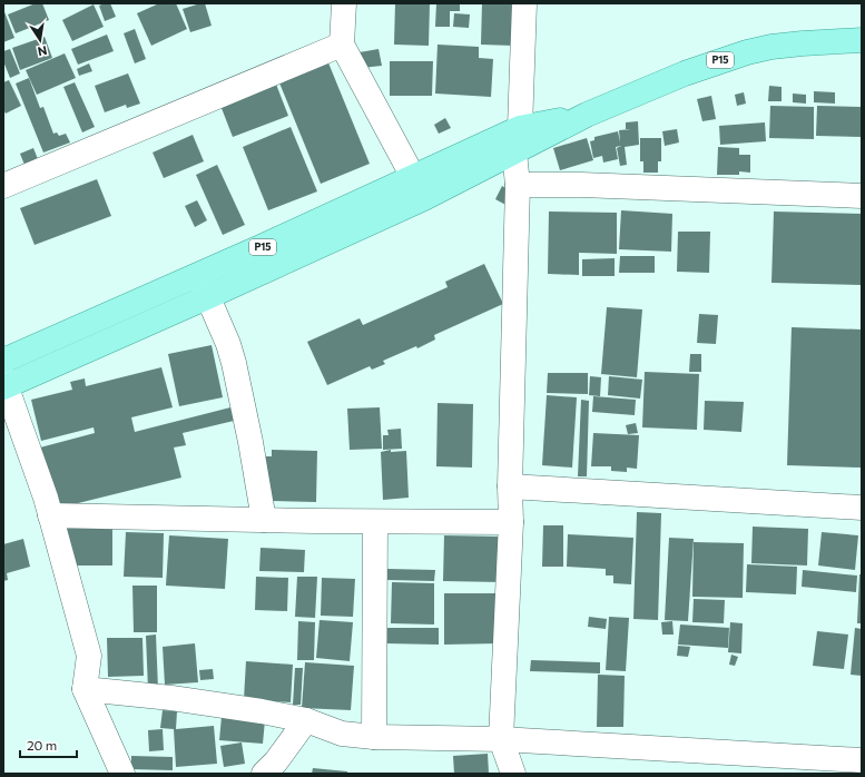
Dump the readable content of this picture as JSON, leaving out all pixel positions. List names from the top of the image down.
{
  "streets": {
    "main road": ["P15"]
  },
  "scale_bar": "20 m",
  "north": "bottom"
}
